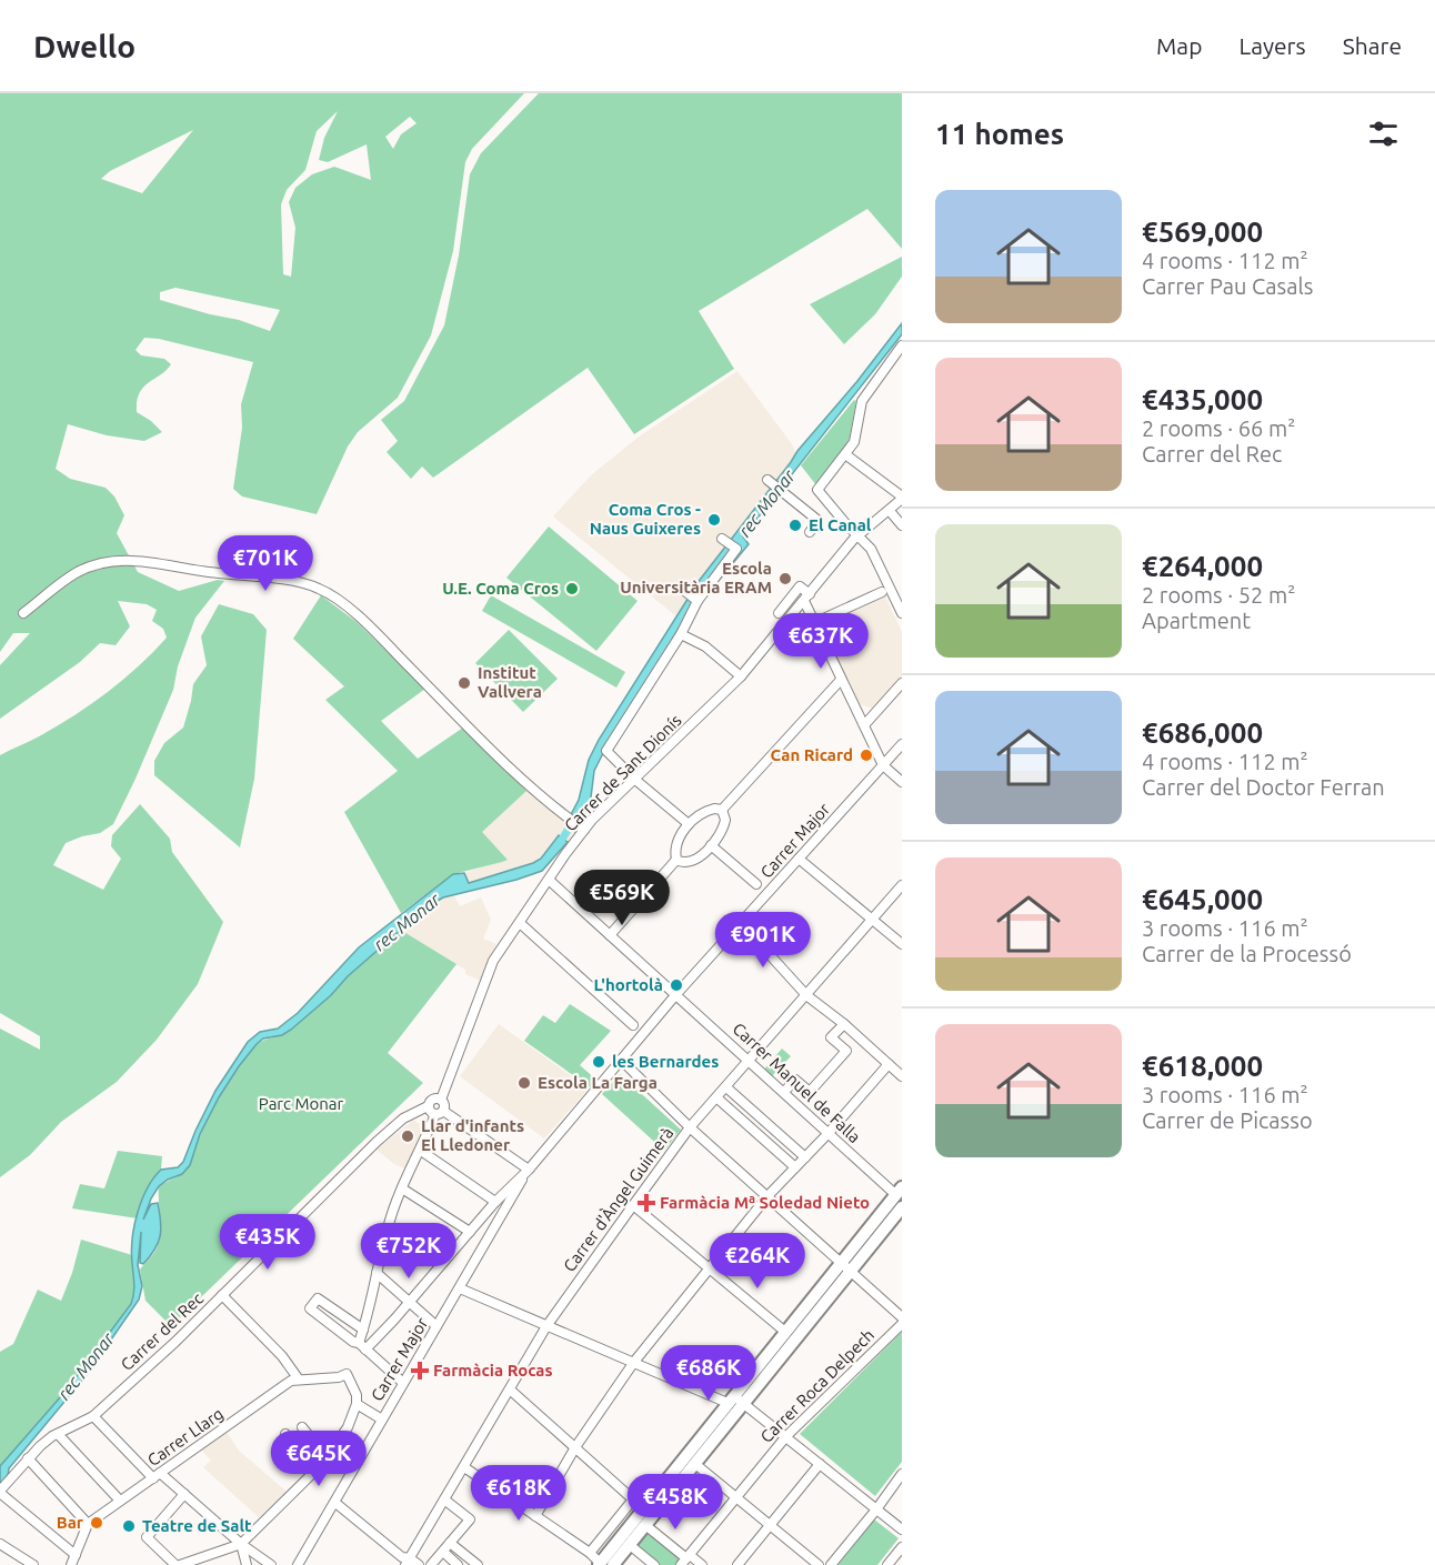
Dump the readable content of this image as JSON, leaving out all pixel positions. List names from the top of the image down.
{
  "streets": {
    "street": [
      "Carrer de Sant Dionís",
      "Carrer Major",
      "Carrer Manuel de Falla",
      "Carrer d'Àngel Guimerà",
      "Carrer del Rec",
      "Carrer Roca Delpech",
      "Carrer Llarg"
    ]
  },
  "crossings": [
    ["Carrer de Sant Dionís", "Carrer Manuel de Falla"],
    ["Carrer de Sant Dionís", "Carrer del Rec"],
    ["Carrer Major", "Carrer Manuel de Falla"],
    ["Carrer Manuel de Falla", "Carrer d'Àngel Guimerà"]
  ],
  "water": ["rec Monar"],
  "parks": ["Parc Monar"],
  "places": {
    "other": [
      "Coma Cros - Naus Guixeres",
      "El Canal",
      "Escola Universitària ERAM",
      "U.E. Coma Cros",
      "Institut Vallvera",
      "Can Ricard",
      "L'hortolà",
      "les Bernardes",
      "Escola La Farga",
      "Llar d'infants El Lledoner",
      "Bar",
      "Teatre de Salt"
    ],
    "health": ["Farmàcia Mª Soledad Nieto", "Farmàcia Rocas"]
  },
  "page": {
    "header": "Dwello",
    "nav": ["Map", "Layers", "Share"],
    "heading": "11 homes",
    "list": [
      {
        "name": "€569,000",
        "note": "4 rooms · 112 m² · Carrer Pau Casals"
      },
      {
        "name": "€435,000",
        "note": "2 rooms · 66 m² · Carrer del Rec"
      },
      {
        "name": "€264,000",
        "note": "2 rooms · 52 m² · Apartment"
      },
      {
        "name": "€686,000",
        "note": "4 rooms · 112 m² · Carrer del Doctor Ferran"
      },
      {
        "name": "€645,000",
        "note": "3 rooms · 116 m² · Carrer de la Processó"
      },
      {
        "name": "€618,000",
        "note": "3 rooms · 116 m² · Carrer de Picasso"
      }
    ],
    "price": [
      "€701K",
      "€637K",
      "€569K",
      "€901K",
      "€435K",
      "€752K",
      "€264K",
      "€686K",
      "€645K",
      "€618K",
      "€458K"
    ]
  }
}
